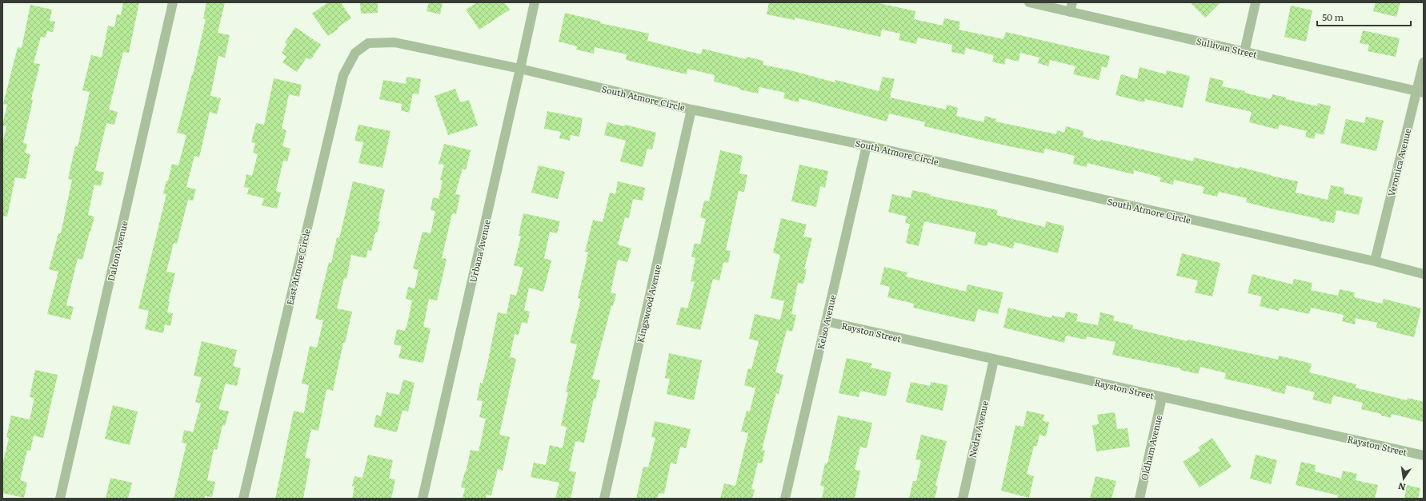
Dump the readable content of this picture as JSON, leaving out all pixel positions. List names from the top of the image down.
{
  "streets": {
    "street": [
      "Sullivan Street",
      "South Atmore Circle",
      "Veronica Avenue",
      "Dalton Avenue",
      "Urbana Avenue",
      "East Atmore Circle",
      "Kingswood Avenue",
      "Kelso Avenue",
      "Rayston Street",
      "Nedra Avenue",
      "Oldham Avenue"
    ]
  },
  "crossings": [
    ["Sullivan Street", "Veronica Avenue"],
    ["South Atmore Circle", "Veronica Avenue"],
    ["South Atmore Circle", "Urbana Avenue"],
    ["South Atmore Circle", "East Atmore Circle"],
    ["South Atmore Circle", "Kingswood Avenue"],
    ["South Atmore Circle", "Kelso Avenue"],
    ["Kelso Avenue", "Rayston Street"],
    ["Rayston Street", "Nedra Avenue"],
    ["Rayston Street", "Oldham Avenue"]
  ],
  "scale_bar": "50 m",
  "north": "bottom"
}
